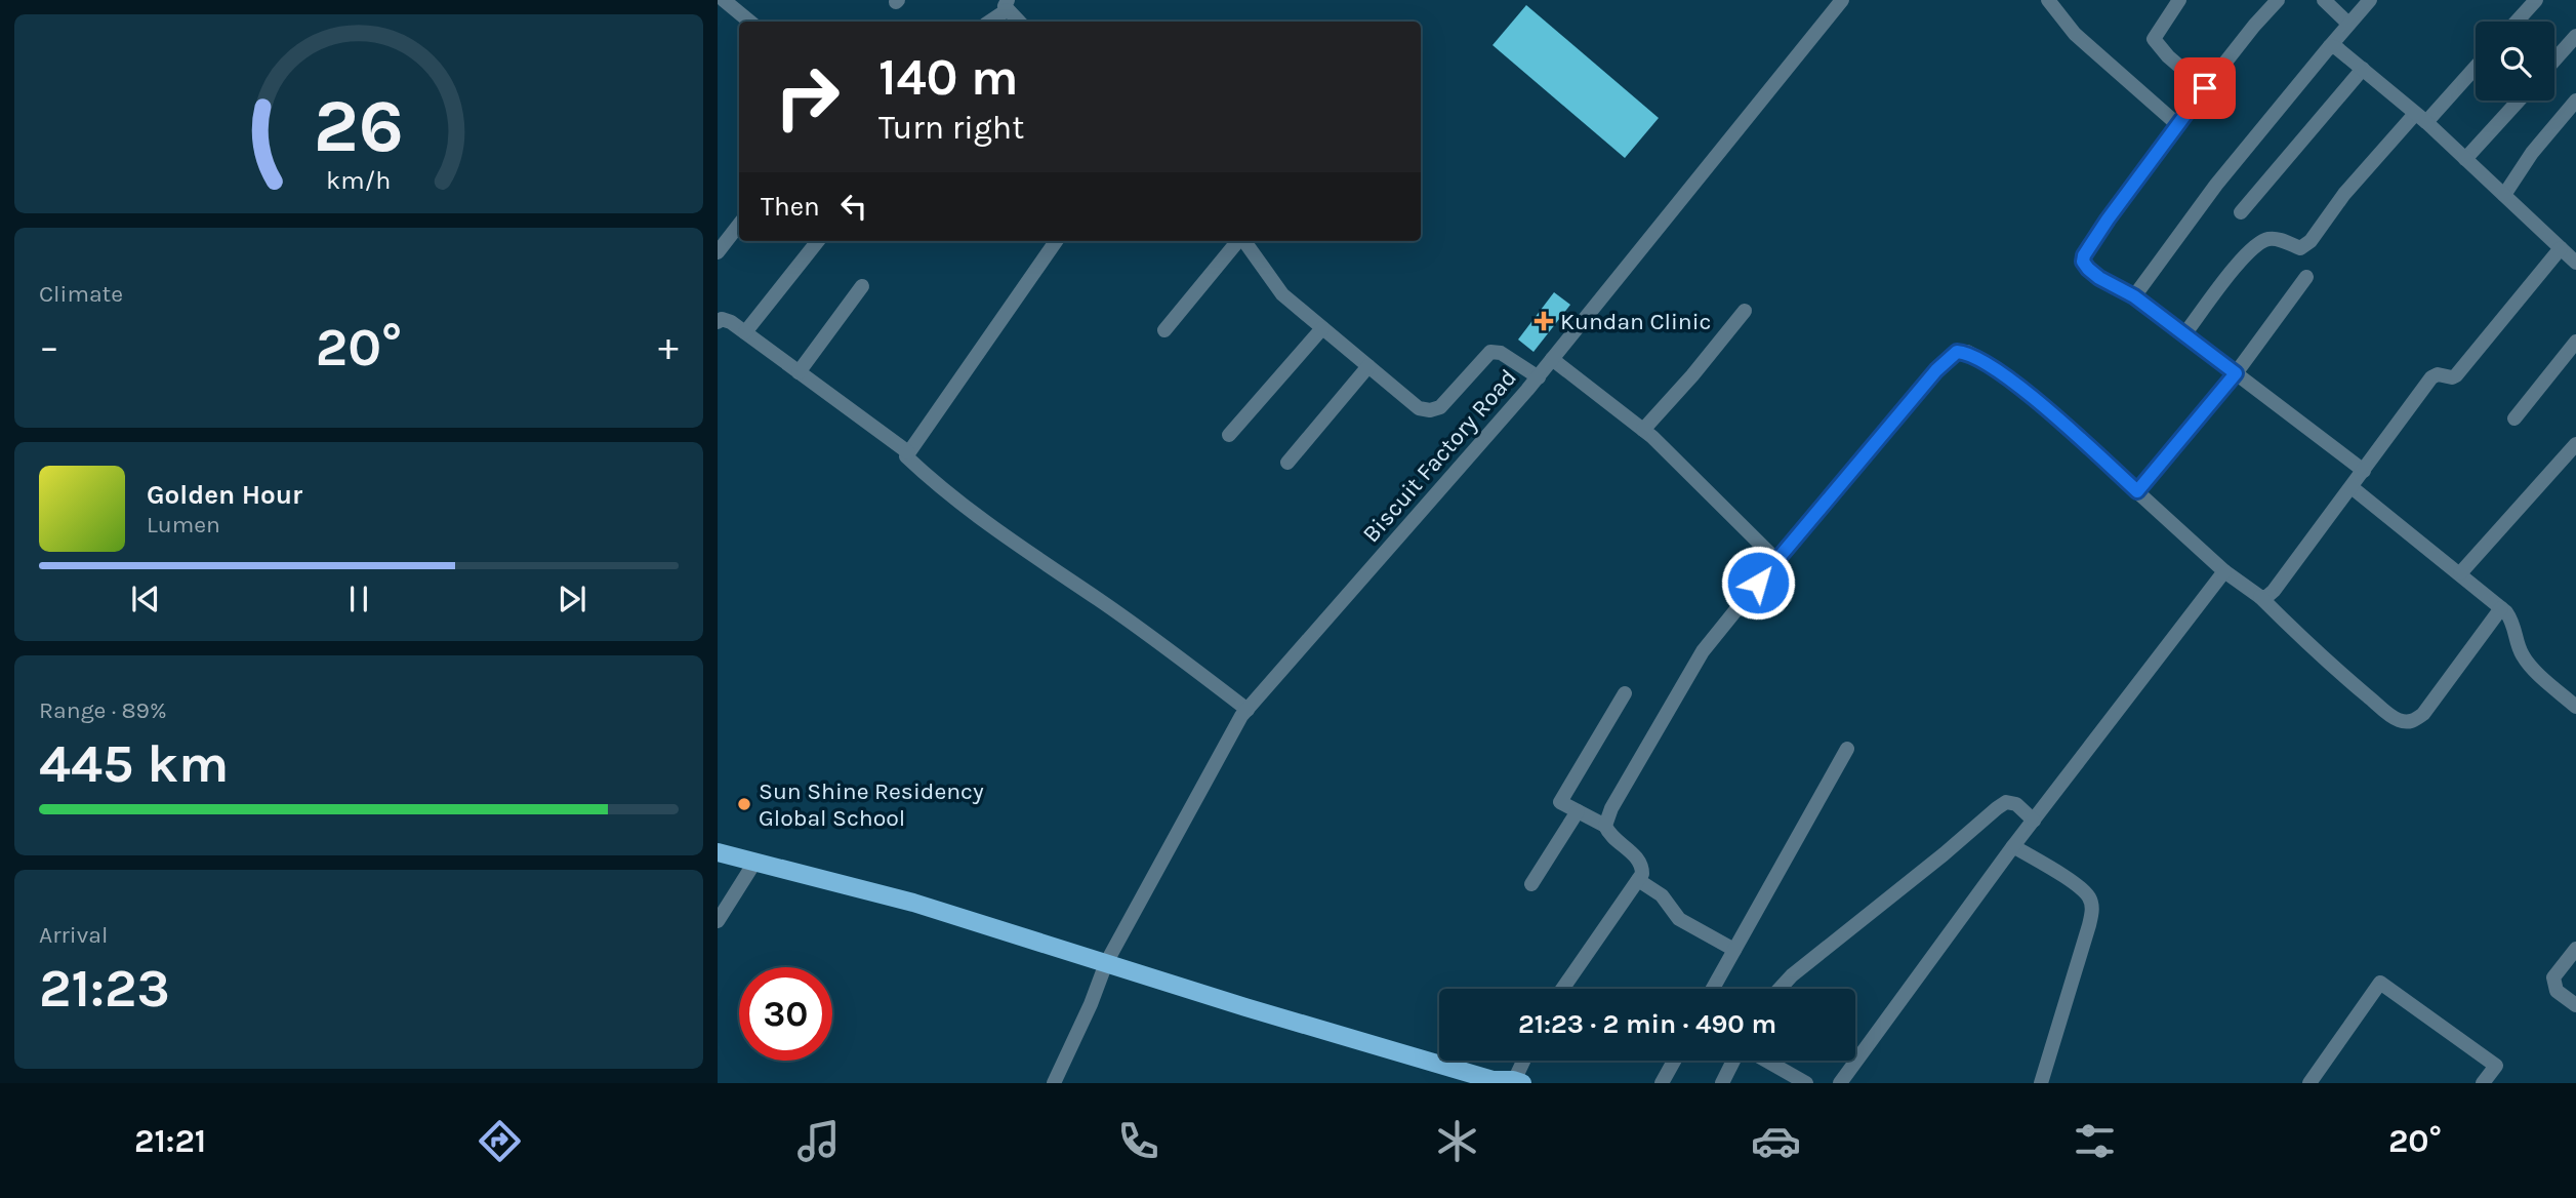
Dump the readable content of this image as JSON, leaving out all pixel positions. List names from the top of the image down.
{
  "streets": {
    "street": ["Biscuit Factory Road"]
  },
  "places": {
    "health": ["Kundan Clinic"],
    "other": ["Sun Shine Residency Global School"]
  },
  "page": {
    "turn": ["140 m", "Turn right"],
    "then": "Then",
    "tile": [
      "Climate",
      ["Range · 89%", "445 km"],
      ["Arrival", "21:23"]
    ],
    "heat": ["−", "20°", "+"],
    "song": ["Golden Hour", "Lumen"],
    "limit": "30",
    "trip": "21:23 · 2 min · 490 m",
    "tabs": ["21:21", "20°"],
    "gauge": ["26", "km/h"]
  }
}
